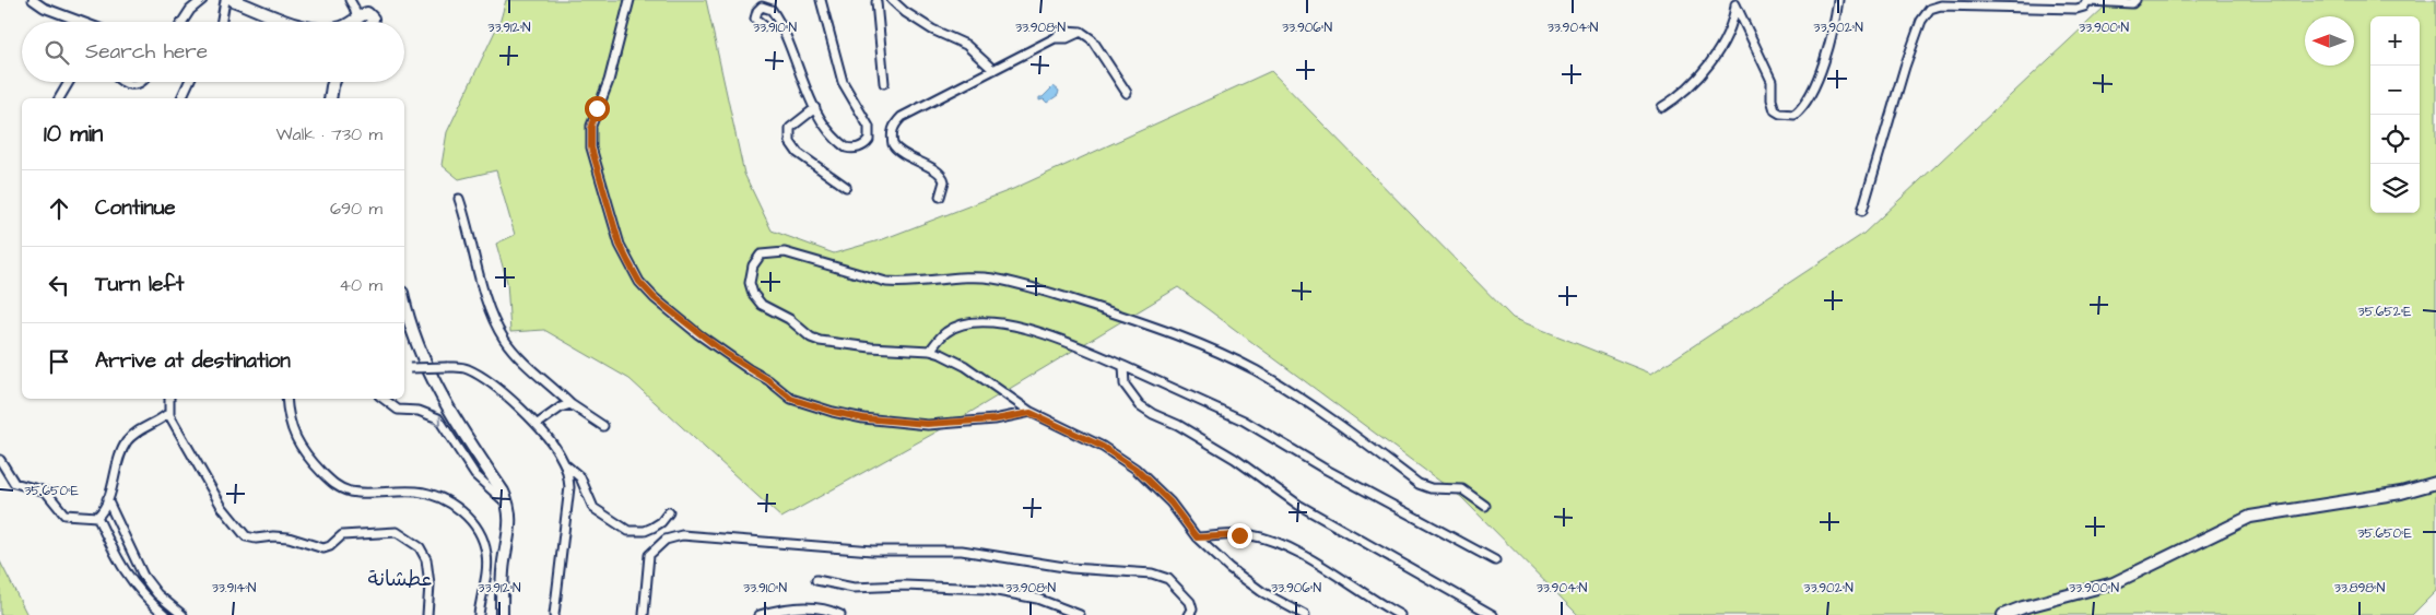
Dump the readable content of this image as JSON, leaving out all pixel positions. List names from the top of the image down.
{
  "districts": ["عطشانة"],
  "north": "left",
  "page": {
    "map_buttons": ["+", "−"],
    "search": "Search here",
    "heading": ["10 min", "Walk · 730 m"],
    "list": [
      ["Continue", "690 m"],
      ["Turn left", "40 m"],
      "Arrive at destination"
    ]
  },
  "coordinates": [
    "33.912°N",
    "33.910°N",
    "33.908°N",
    "33.906°N",
    "33.904°N",
    "33.902°N",
    "33.900°N",
    "35.652°E",
    "35.650°E",
    "33.914°N",
    "33.898°N"
  ]
}
